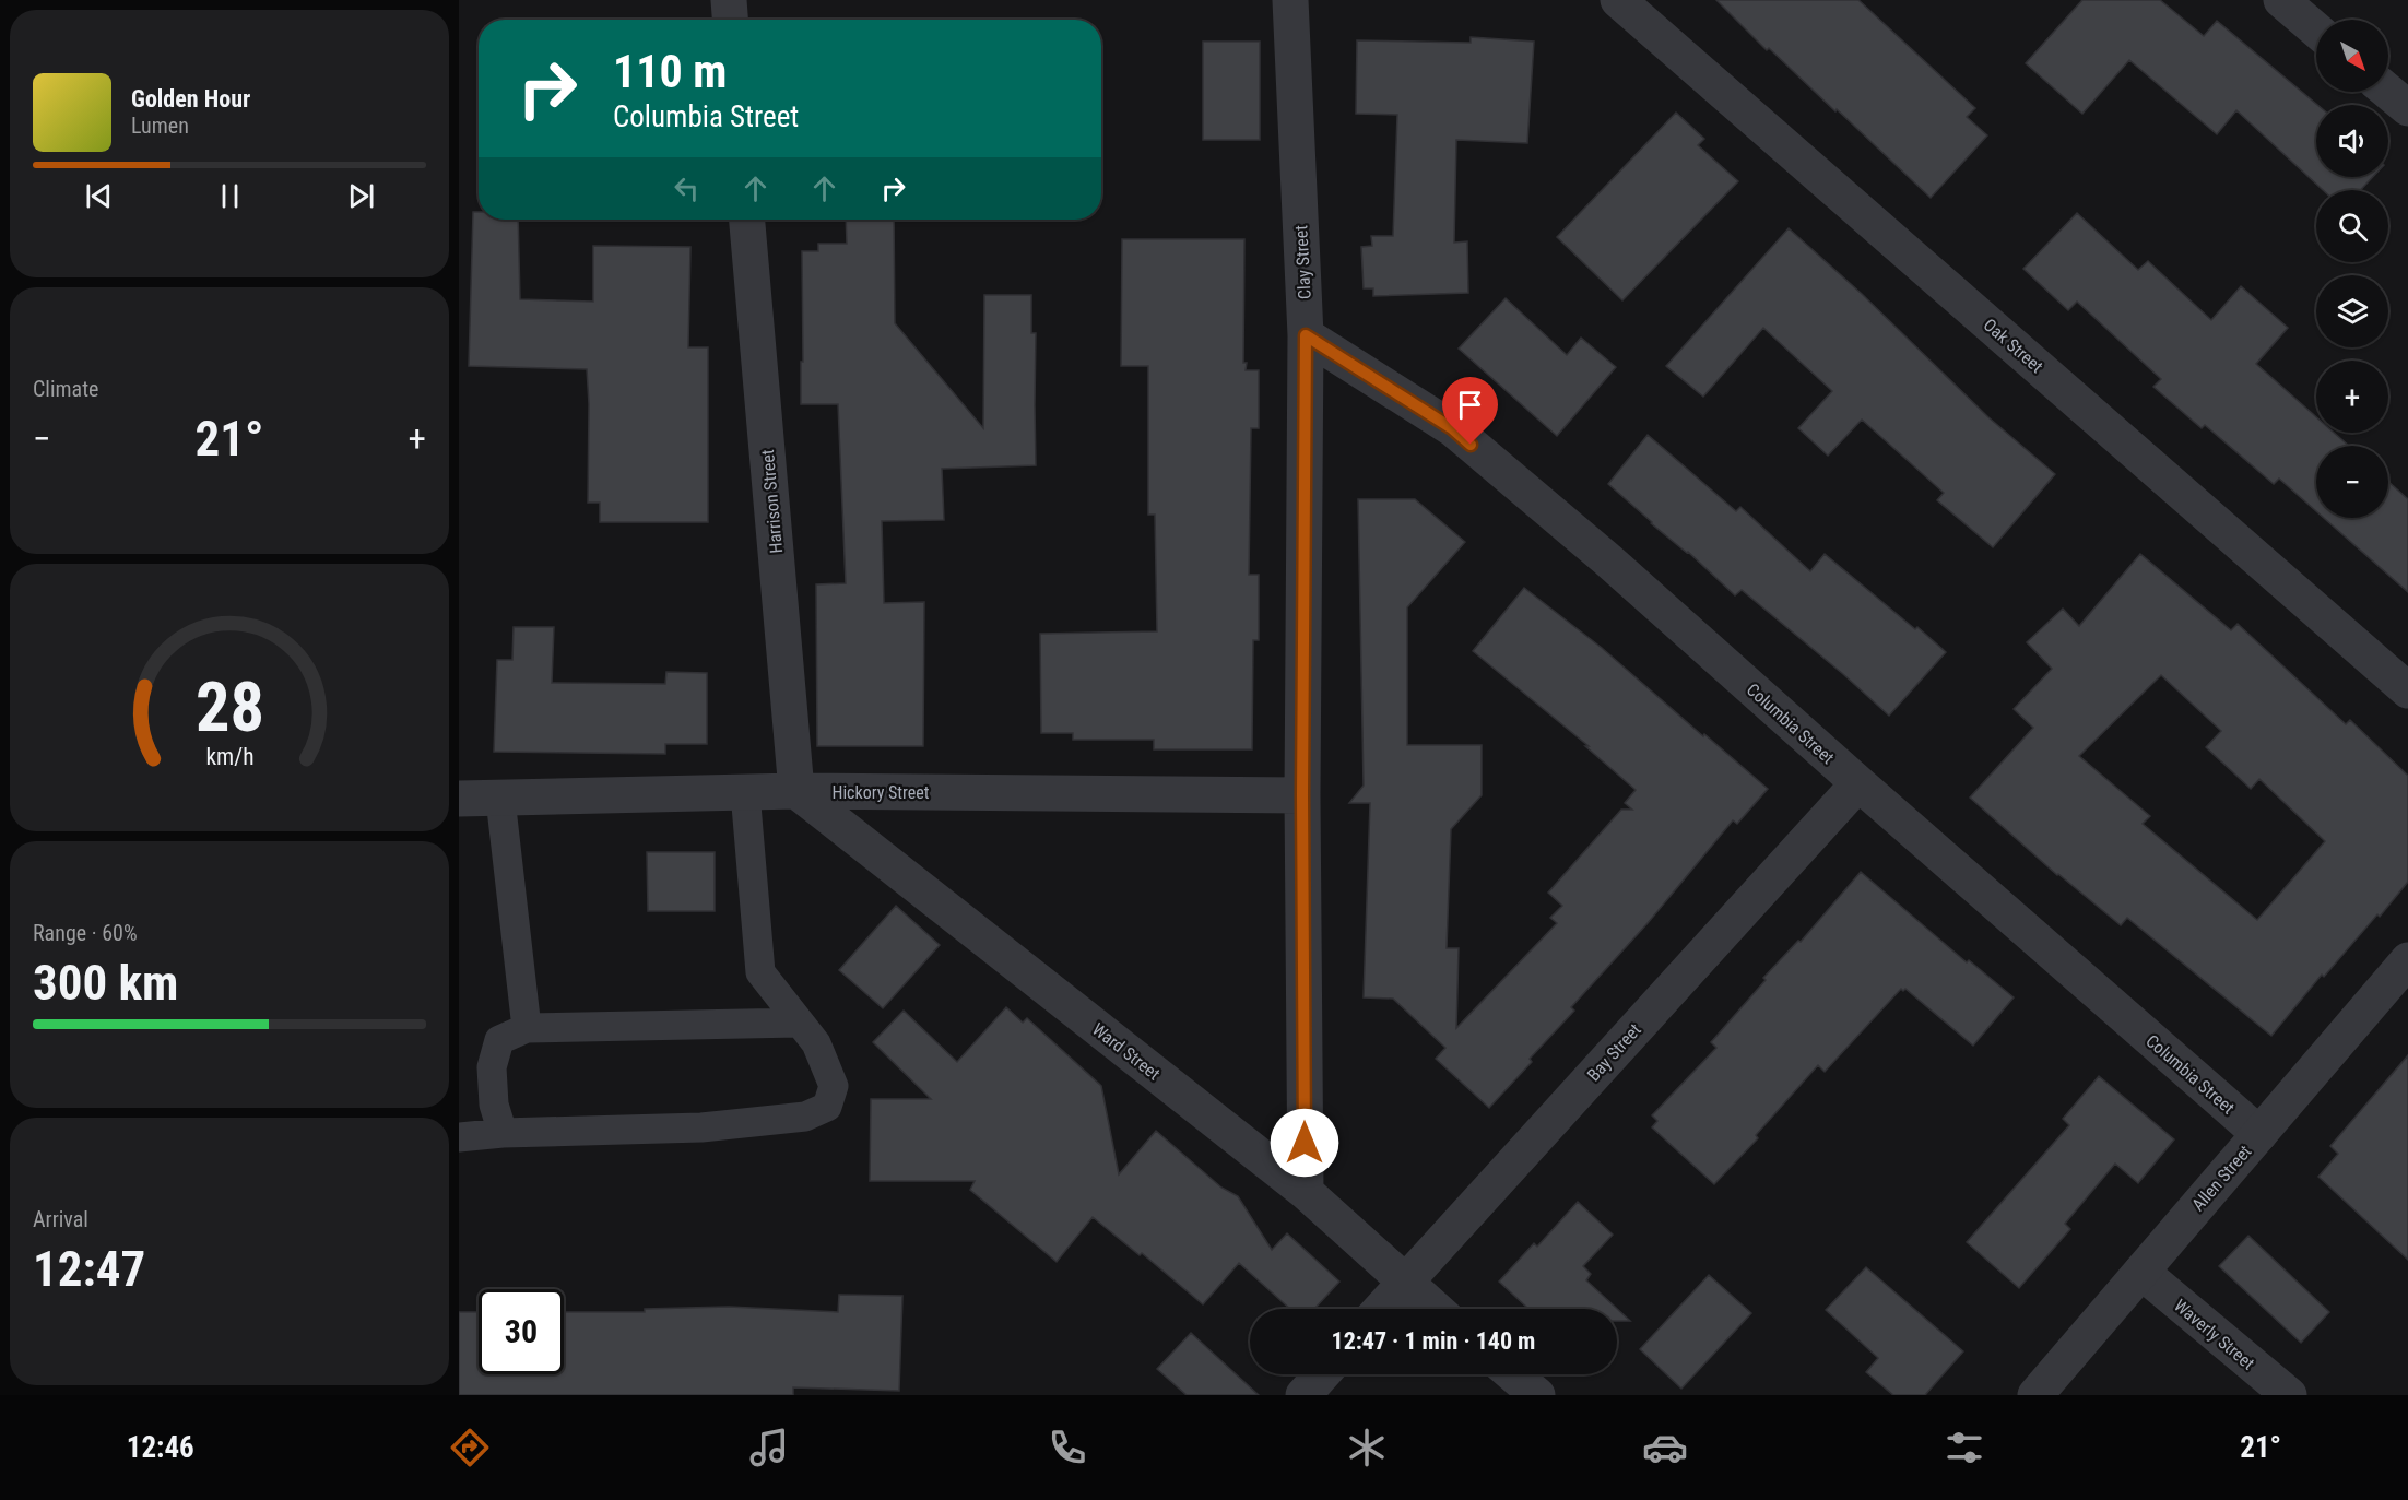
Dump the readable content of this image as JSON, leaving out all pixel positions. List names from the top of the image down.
{
  "streets": {
    "street": [
      "Clay Street",
      "Oak Street",
      "Harrison Street",
      "Columbia Street",
      "Hickory Street",
      "Ward Street",
      "Bay Street",
      "Allen Street",
      "Waverly Street"
    ]
  },
  "crossings": [
    ["Clay Street", "Columbia Street"],
    ["Clay Street", "Hickory Street"],
    ["Clay Street", "Ward Street"],
    ["Harrison Street", "Hickory Street"],
    ["Harrison Street", "Ward Street"],
    ["Columbia Street", "Bay Street"],
    ["Columbia Street", "Allen Street"],
    ["Hickory Street", "Ward Street"],
    ["Ward Street", "Bay Street"],
    ["Allen Street", "Waverly Street"]
  ],
  "north": "bottom right",
  "page": {
    "map_buttons": ["+", "−"],
    "turn": ["110 m", "Columbia Street"],
    "song": ["Golden Hour", "Lumen"],
    "tile": [
      "Climate",
      ["Range · 60%", "300 km"],
      ["Arrival", "12:47"]
    ],
    "heat": ["−", "21°", "+"],
    "limit": "30",
    "trip": "12:47 · 1 min · 140 m",
    "tabs": ["12:46", "21°"],
    "gauge": ["28", "km/h"]
  }
}
